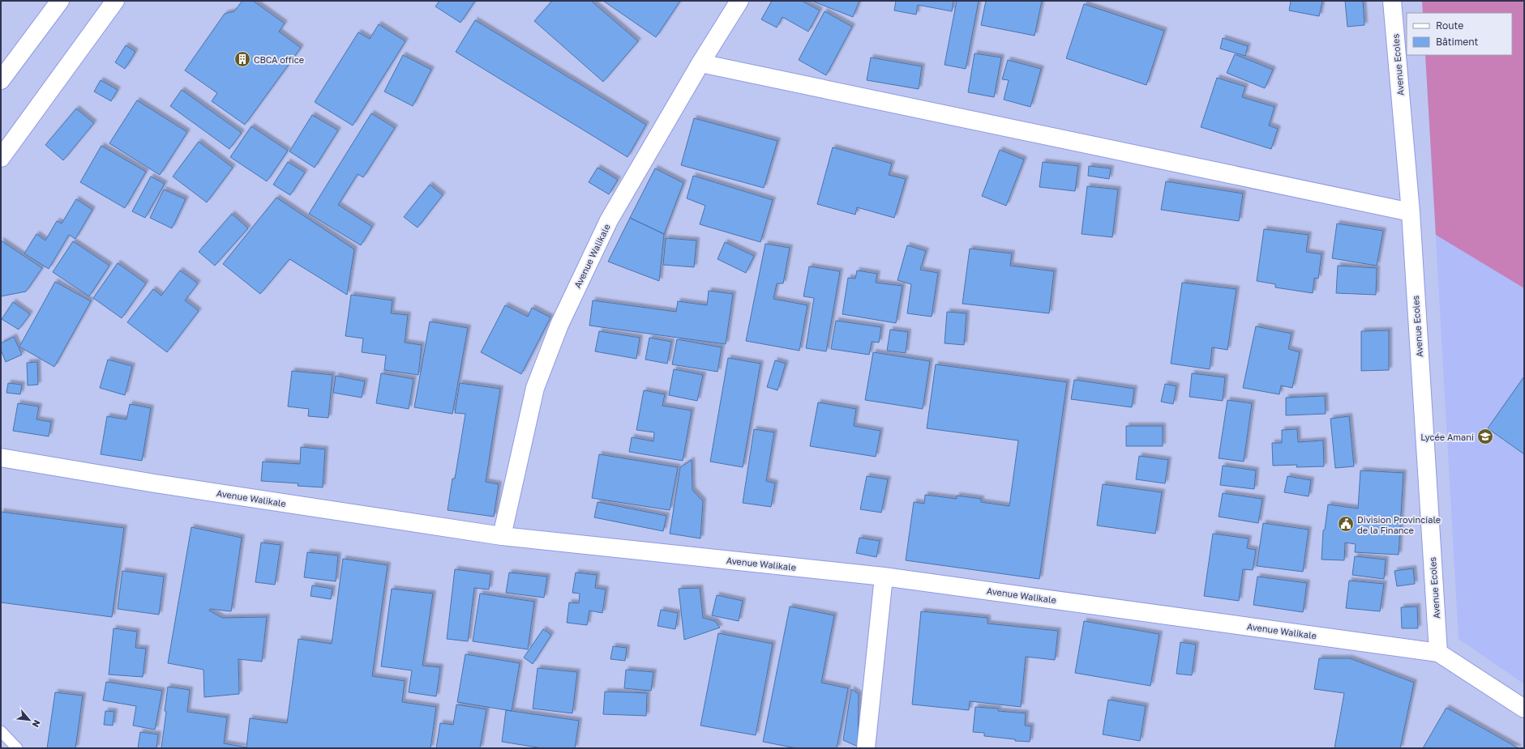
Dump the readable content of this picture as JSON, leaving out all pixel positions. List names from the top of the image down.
{
  "streets": {
    "street": ["Avenue Ecoles", "Avenue Walikale"]
  },
  "crossings": [
    ["Avenue Ecoles", "Avenue Walikale"]
  ],
  "places": {
    "building": ["CBCA office"],
    "school or university": ["Lycée Amani"],
    "public building": ["Division Provinciale de la Finance"]
  },
  "legend": ["Route", "Bâtiment"],
  "north": "bottom right"
}
